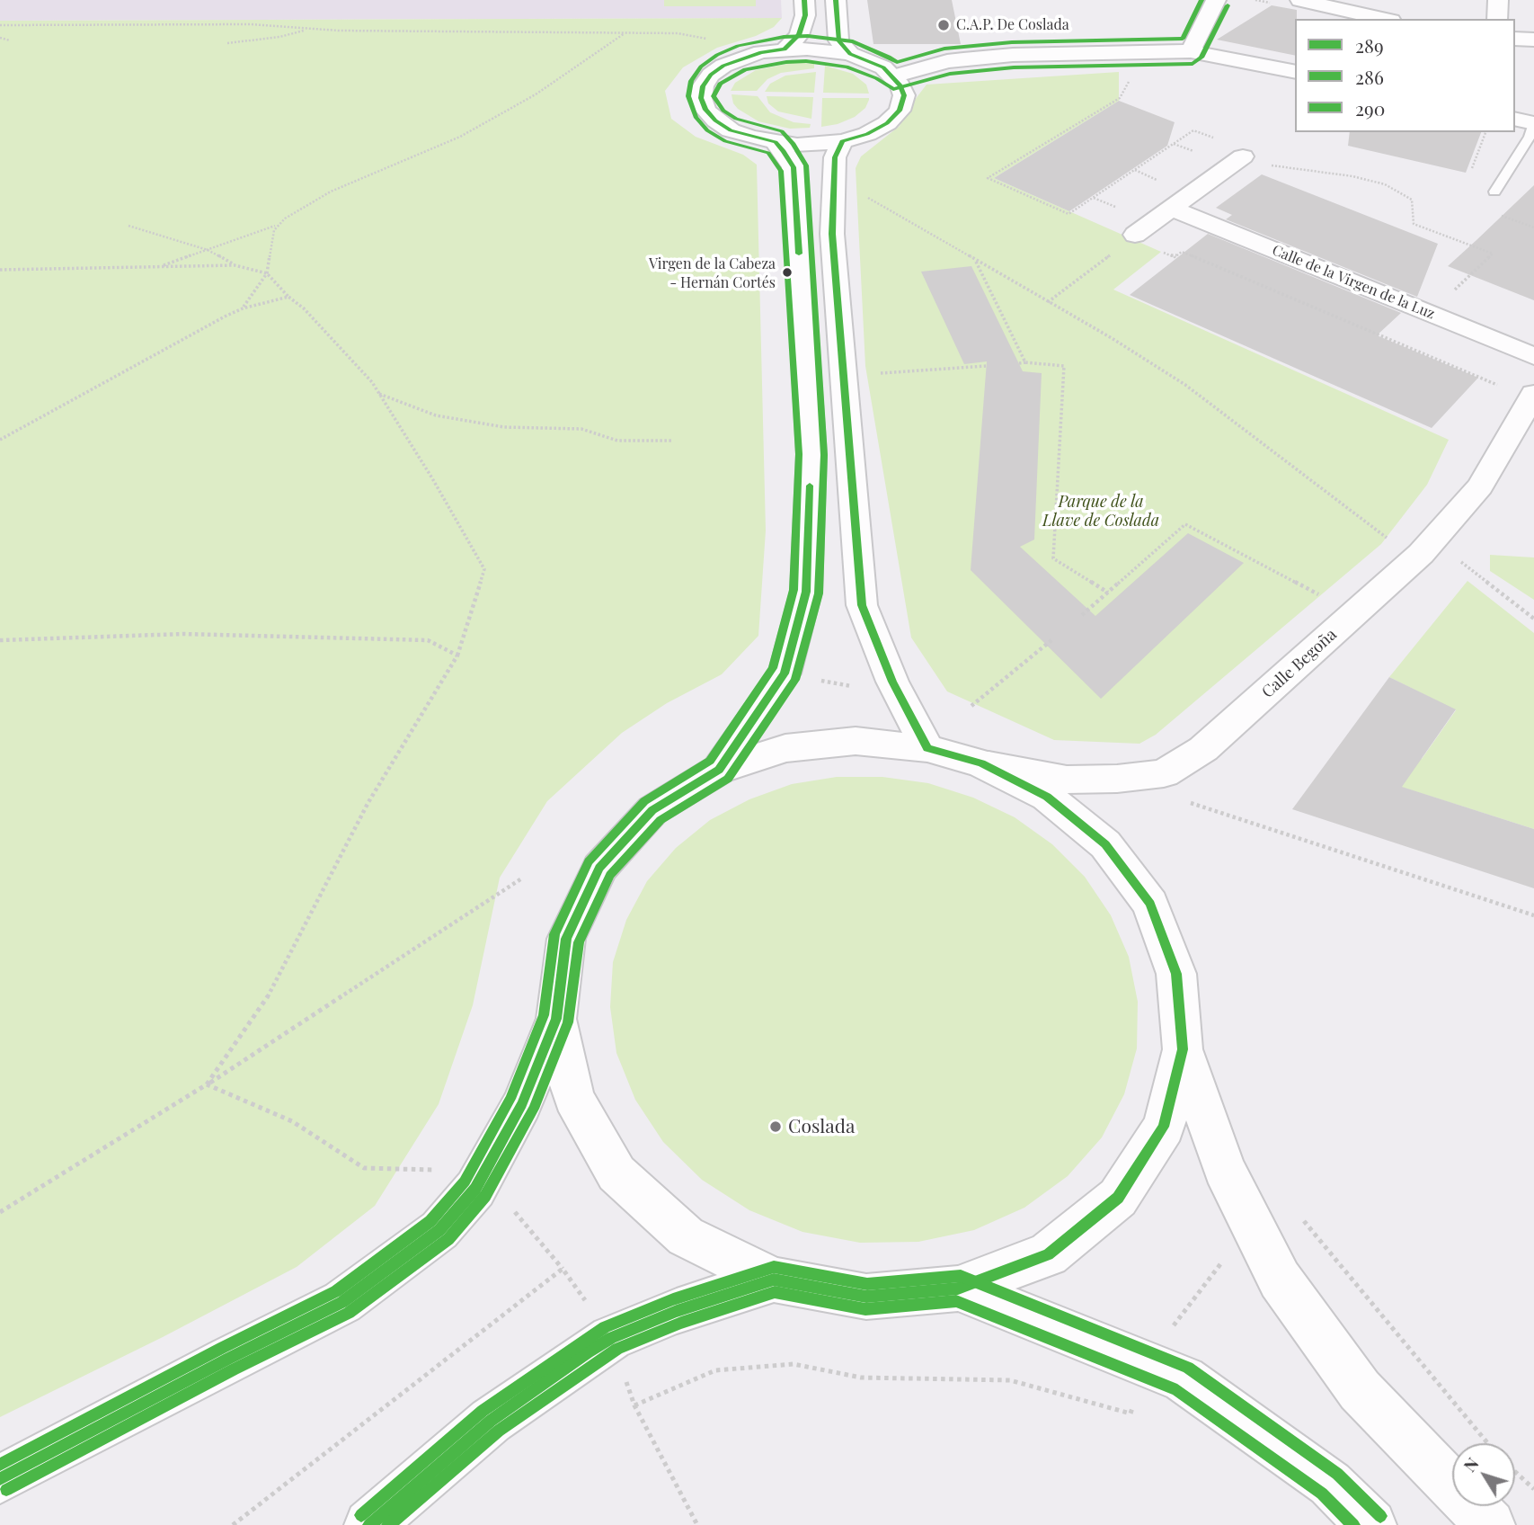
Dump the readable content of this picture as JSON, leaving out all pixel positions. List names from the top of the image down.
{
  "streets": {
    "main road": ["Calle de la Virgen de la Luz", "Calle Begoña"]
  },
  "parks": ["Parque de la Llave de Coslada"],
  "places": ["C.A.P. De Coslada", "Virgen de la Cabeza - Hernán Cortés", "Coslada"],
  "lines": ["transit line 289", "transit line 290", "transit line 286"],
  "legend": ["289", "286", "290"],
  "north": "top left"
}
